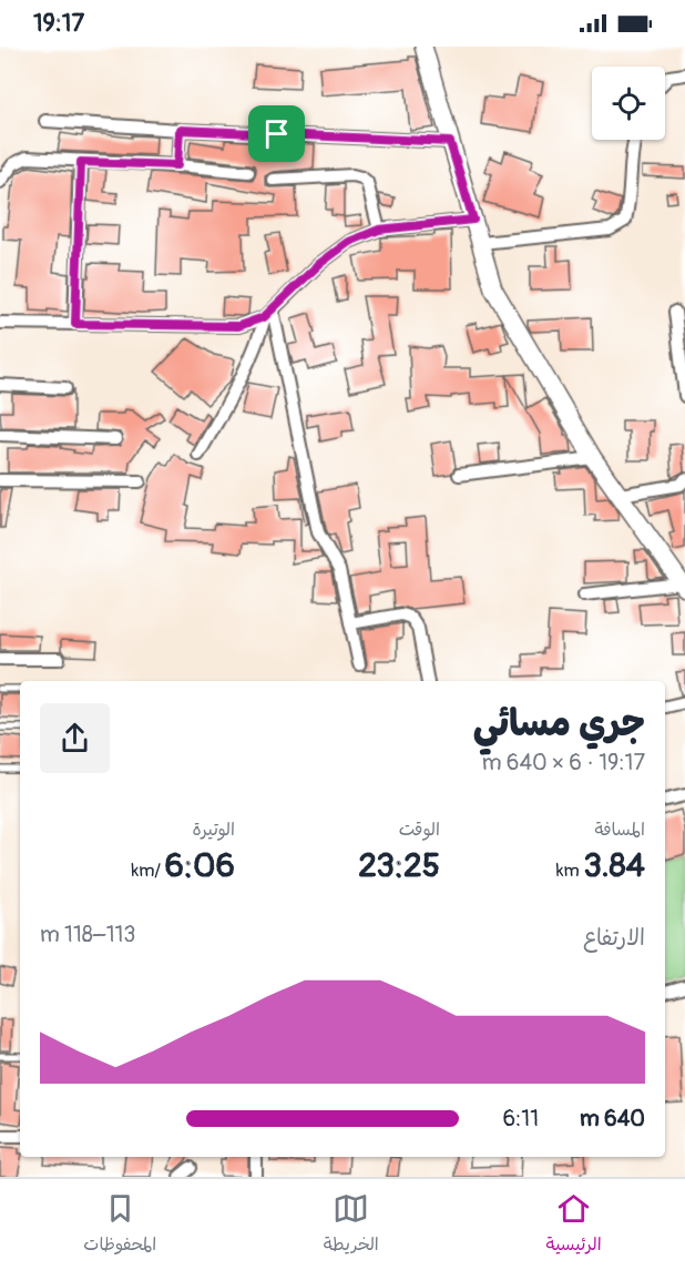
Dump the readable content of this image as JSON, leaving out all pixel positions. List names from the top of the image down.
{
  "page": {
    "status": "19:17",
    "heading": ["جري مسائي", "19:17 · 6 × 640 m"],
    "stats": [
      ["المسافة", "3.84 km"],
      ["الوقت", "23:25"],
      ["الوتيرة", "6:06 /km"]
    ],
    "chart": ["الارتفاع", "113–118 m"],
    "list": [
      {
        "name": "640 m",
        "note": "6:11"
      }
    ],
    "tabs": ["الرئيسية", "الخريطة", "المحفوظات"]
  }
}
